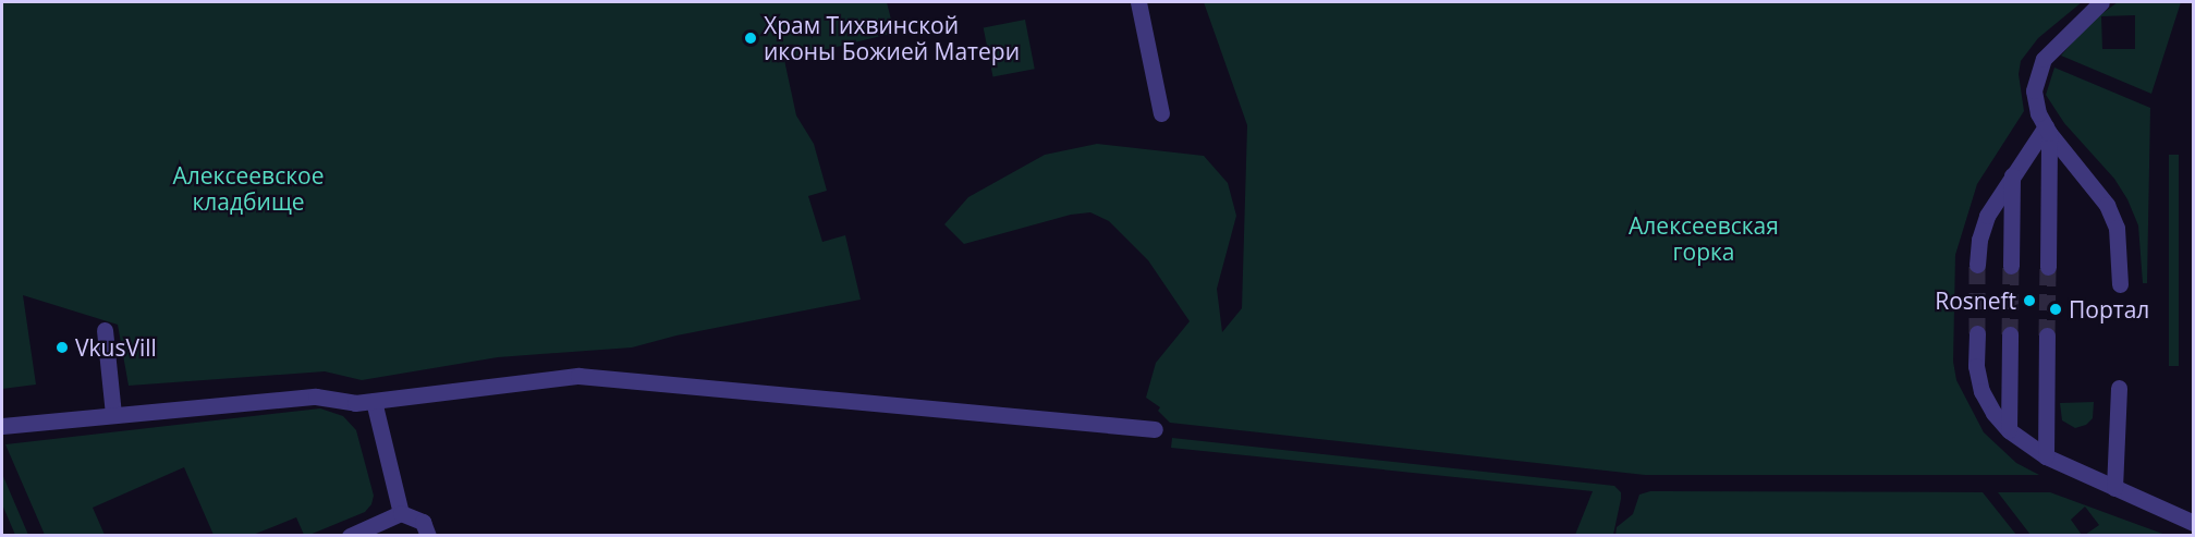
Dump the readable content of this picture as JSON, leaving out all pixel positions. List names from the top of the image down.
{
  "parks": ["Алексеевское кладбище", "Алексеевская горка"],
  "places": [
    "Храм Тихвинской иконы Божией Матери",
    "Rosneft",
    "Портал",
    "VkusVill"
  ]
}
